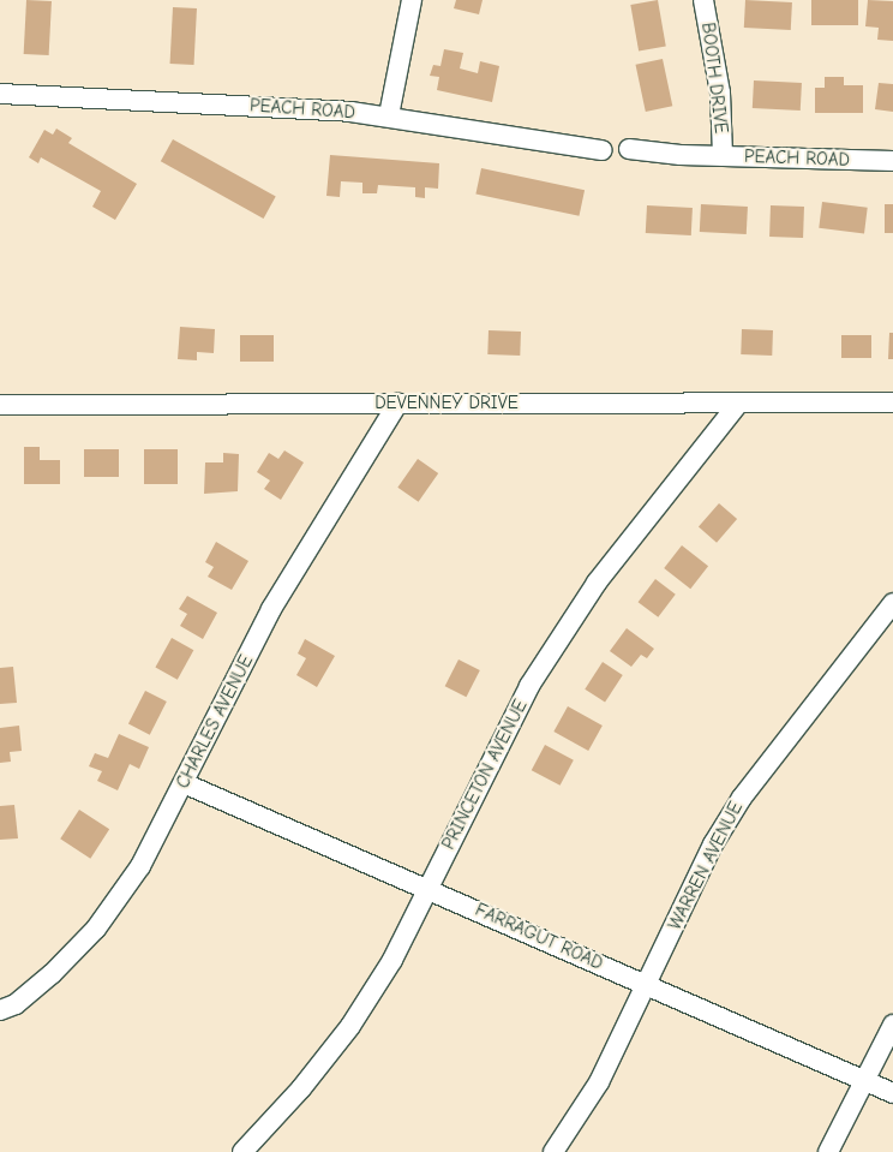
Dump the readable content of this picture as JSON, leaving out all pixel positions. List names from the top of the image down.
{
  "streets": {
    "street": [
      "BOOTH DRIVE",
      "PEACH ROAD",
      "DEVENNEY DRIVE",
      "CHARLES AVENUE",
      "PRINCETON AVENUE",
      "WARREN AVENUE",
      "FARRAGUT ROAD"
    ]
  },
  "crossings": [
    ["BOOTH DRIVE", "PEACH ROAD"],
    ["DEVENNEY DRIVE", "CHARLES AVENUE"],
    ["DEVENNEY DRIVE", "PRINCETON AVENUE"],
    ["CHARLES AVENUE", "FARRAGUT ROAD"],
    ["PRINCETON AVENUE", "FARRAGUT ROAD"],
    ["WARREN AVENUE", "FARRAGUT ROAD"]
  ]
}
